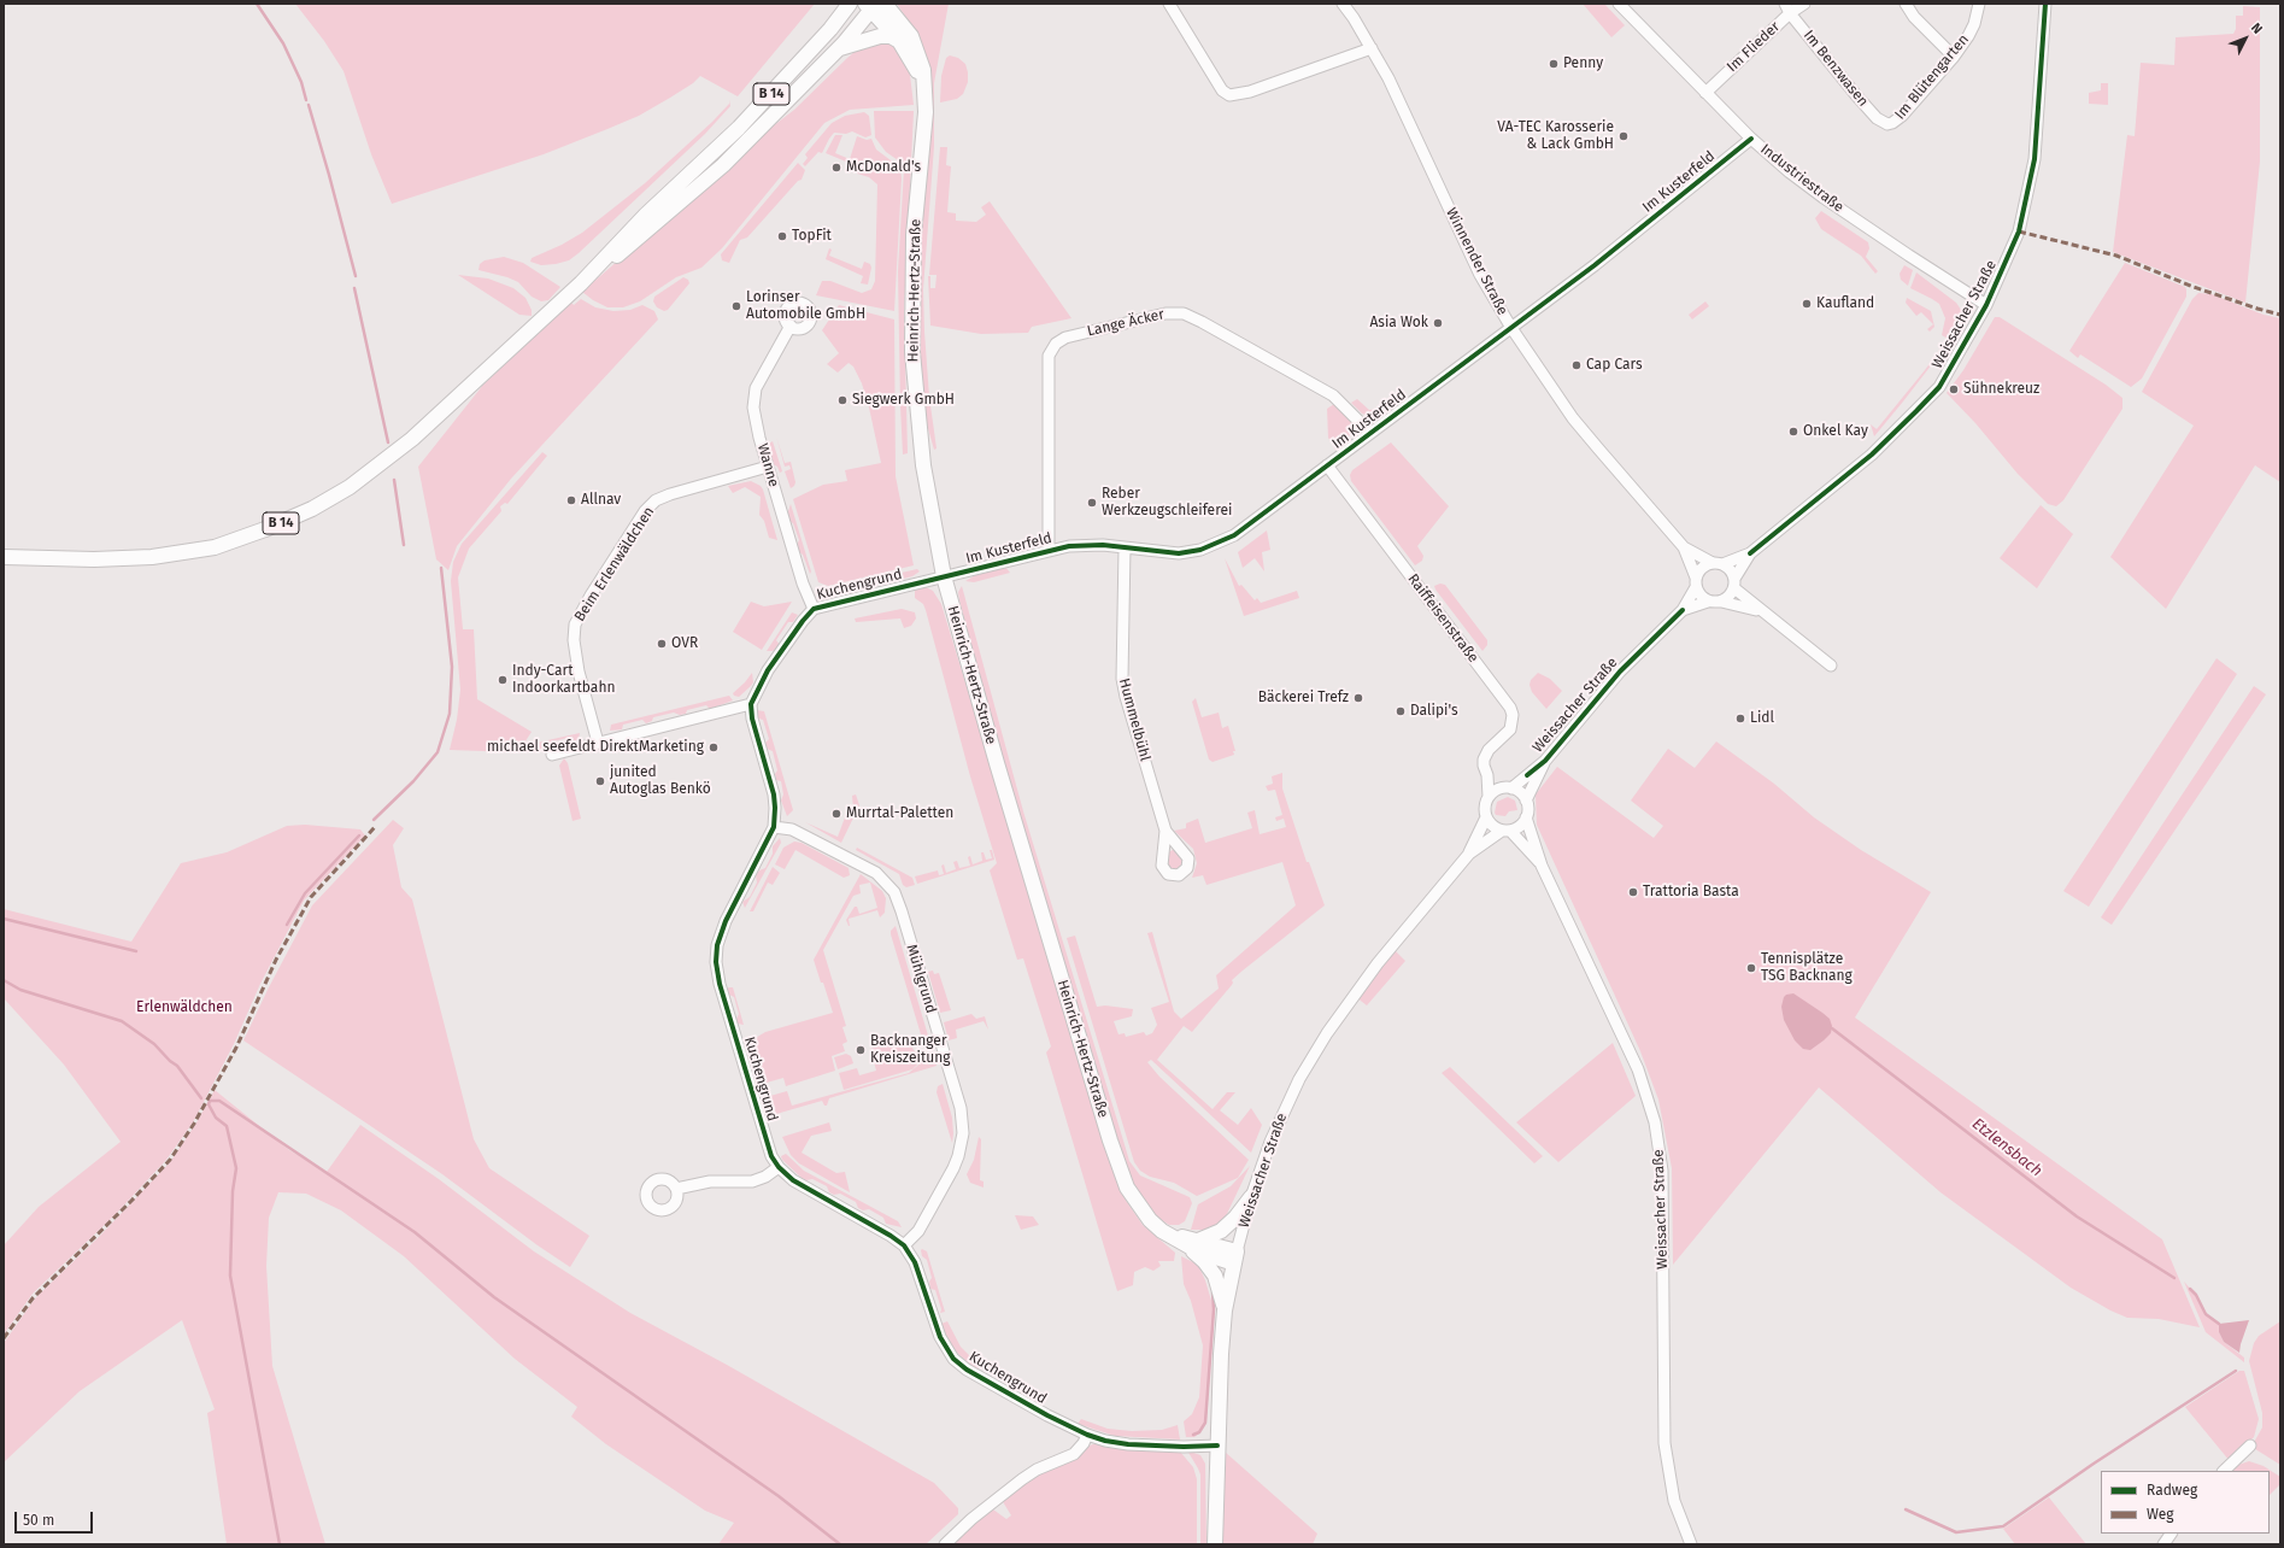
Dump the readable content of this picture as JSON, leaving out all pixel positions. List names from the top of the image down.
{
  "streets": {
    "main road": ["B 14", "Heinrich-Hertz-Straße", "Weissacher Straße"],
    "street": [
      "Im Flieder",
      "Im Benzwasen",
      "Im Blütengarten",
      "Industriestraße",
      "Im Kusterfeld",
      "Winnender Straße",
      "Lange Äcker",
      "Wanne",
      "Beim Erlenwäldchen",
      "Kuchengrund",
      "Raiffeisenstraße",
      "Hummelbühl",
      "Mühlgrund"
    ]
  },
  "crossings": [
    ["Im Flieder", "Im Benzwasen"],
    ["Im Flieder", "Industriestraße"],
    ["Im Benzwasen", "Im Blütengarten"],
    ["B 14", "Heinrich-Hertz-Straße"],
    ["Industriestraße", "Im Kusterfeld"],
    ["Industriestraße", "Weissacher Straße"],
    ["Im Kusterfeld", "Winnender Straße"],
    ["Im Kusterfeld", "Heinrich-Hertz-Straße"],
    ["Im Kusterfeld", "Lange Äcker"],
    ["Im Kusterfeld", "Kuchengrund"],
    ["Im Kusterfeld", "Raiffeisenstraße"],
    ["Im Kusterfeld", "Hummelbühl"],
    ["Winnender Straße", "Weissacher Straße"],
    ["Heinrich-Hertz-Straße", "Weissacher Straße"],
    ["Heinrich-Hertz-Straße", "Kuchengrund"],
    ["Weissacher Straße", "Kuchengrund"],
    ["Weissacher Straße", "Raiffeisenstraße"],
    ["Wanne", "Beim Erlenwäldchen"],
    ["Wanne", "Kuchengrund"],
    ["Kuchengrund", "Mühlgrund"]
  ],
  "water": ["Etzlensbach"],
  "parks": ["Erlenwäldchen"],
  "places": [
    "Penny",
    "VA-TEC Karosserie & Lack GmbH",
    "McDonald's",
    "TopFit",
    "Kaufland",
    "Lorinser Automobile GmbH",
    "Asia Wok",
    "Cap Cars",
    "Sühnekreuz",
    "Siegwerk GmbH",
    "Onkel Kay",
    "Allnav",
    "Reber Werkzeugschleiferei",
    "OVR",
    "Indy-Cart Indoorkartbahn",
    "Bäckerei Trefz",
    "Dalipi's",
    "Lidl",
    "michael seefeldt DirektMarketing",
    "junited Autoglas Benkö",
    "Murrtal-Paletten",
    "Trattoria Basta",
    "Tennisplätze TSG Backnang",
    "Backnanger Kreiszeitung"
  ],
  "legend": ["Radweg", "Weg"],
  "scale_bar": "50 m",
  "north": "top right"
}
